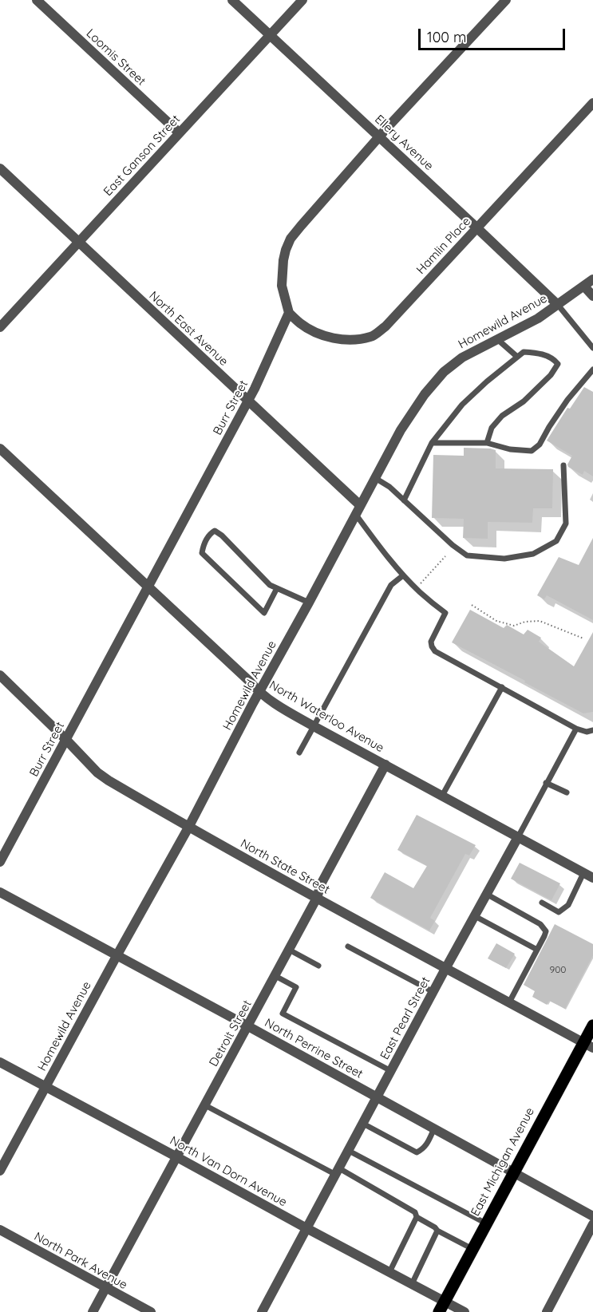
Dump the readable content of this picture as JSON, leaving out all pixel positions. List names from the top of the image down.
{
  "streets": {
    "main road": ["East Michigan Avenue"],
    "street": [
      "Loomis Street",
      "Ellery Avenue",
      "East Ganson Street",
      "Hamlin Place",
      "Homewild Avenue",
      "North East Avenue",
      "Burr Street",
      "North Waterloo Avenue",
      "North State Street",
      "East Pearl Street",
      "Detroit Street",
      "North Perrine Street",
      "North Van Dorn Avenue",
      "North Park Avenue"
    ]
  },
  "crossings": [
    ["Loomis Street", "East Ganson Street"],
    ["Ellery Avenue", "East Ganson Street"],
    ["Ellery Avenue", "Hamlin Place"],
    ["Ellery Avenue", "Homewild Avenue"],
    ["East Ganson Street", "North East Avenue"],
    ["Hamlin Place", "Burr Street"],
    ["Homewild Avenue", "North East Avenue"],
    ["Homewild Avenue", "North Waterloo Avenue"],
    ["Homewild Avenue", "North State Street"],
    ["Homewild Avenue", "North Perrine Street"],
    ["Homewild Avenue", "North Van Dorn Avenue"],
    ["North East Avenue", "Burr Street"],
    ["Burr Street", "North Waterloo Avenue"],
    ["Burr Street", "North State Street"],
    ["North Waterloo Avenue", "East Pearl Street"],
    ["North Waterloo Avenue", "Detroit Street"],
    ["North State Street", "East Pearl Street"],
    ["North State Street", "Detroit Street"],
    ["North State Street", "East Michigan Avenue"],
    ["East Pearl Street", "North Perrine Street"],
    ["East Pearl Street", "North Van Dorn Avenue"],
    ["Detroit Street", "North Perrine Street"],
    ["Detroit Street", "North Van Dorn Avenue"],
    ["Detroit Street", "North Park Avenue"],
    ["North Perrine Street", "East Michigan Avenue"],
    ["East Michigan Avenue", "North Van Dorn Avenue"]
  ],
  "house_numbers": ["900"],
  "scale_bar": "100 m"
}
